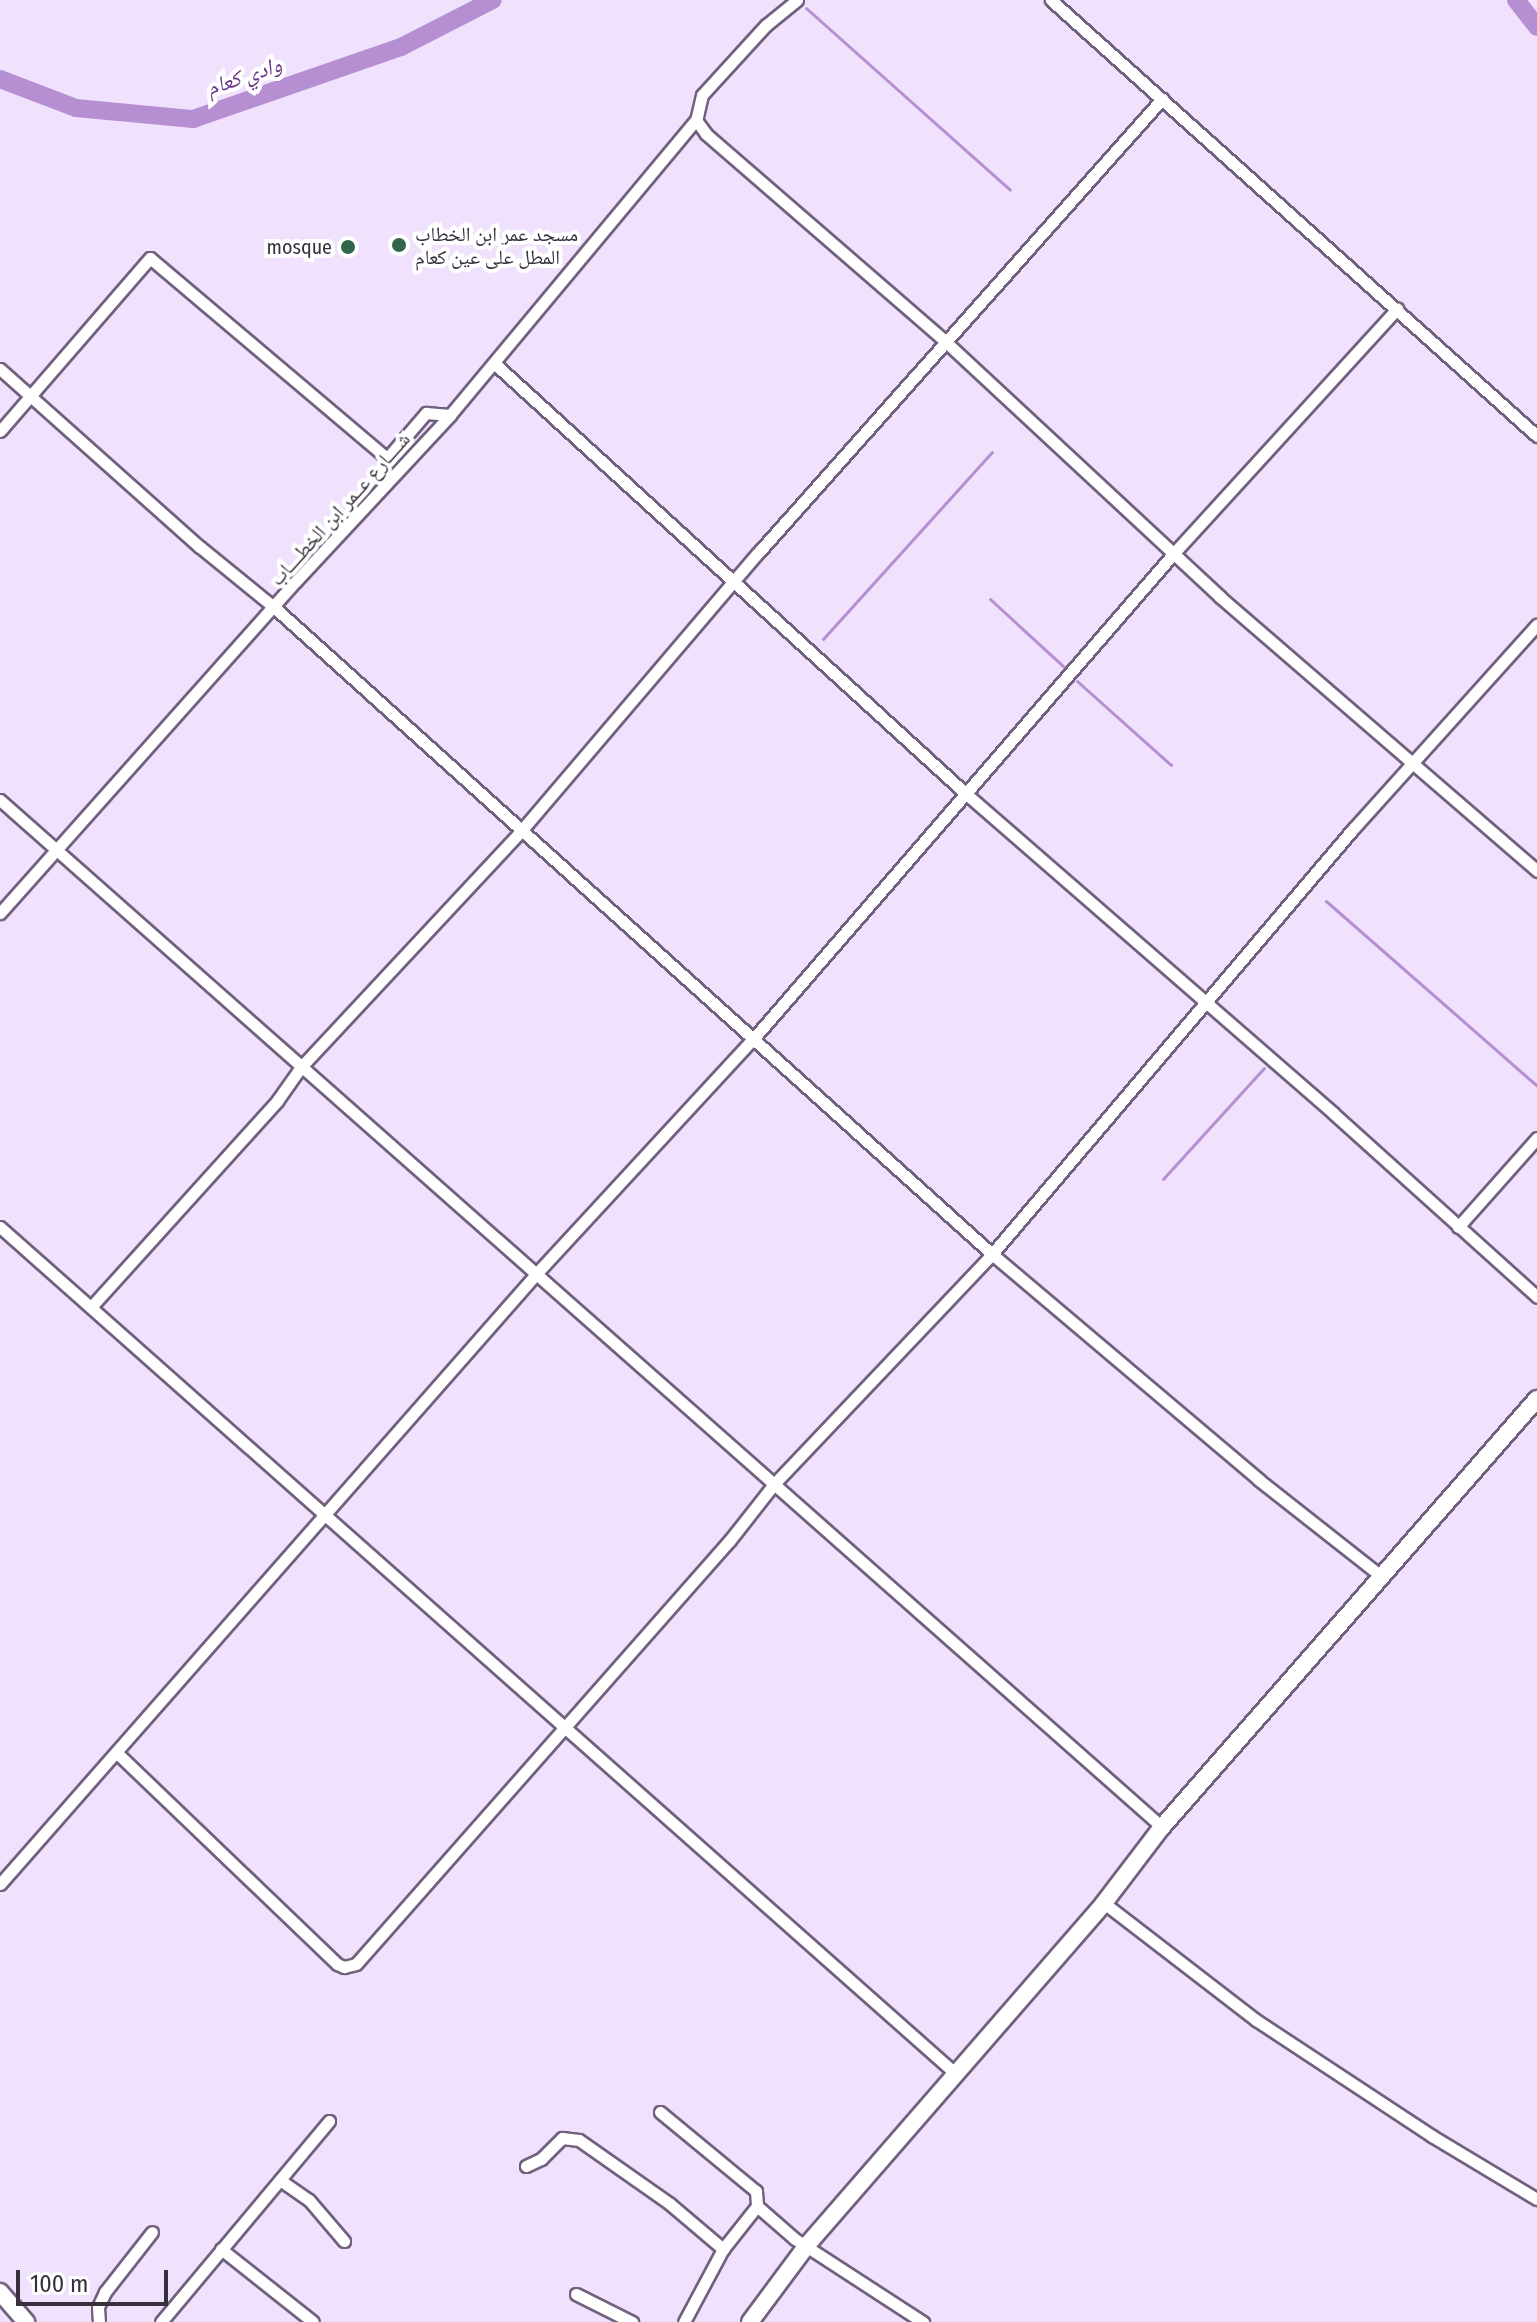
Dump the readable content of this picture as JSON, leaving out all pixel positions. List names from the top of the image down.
{
  "streets": {
    "street": ["شــــارع عــمر ابن الخطــــاب"]
  },
  "water": ["وادي كعام"],
  "places": ["مسجد عمر ابن الخطاب المطل على عين كعام", "mosque"],
  "scale_bar": "100 m"
}
